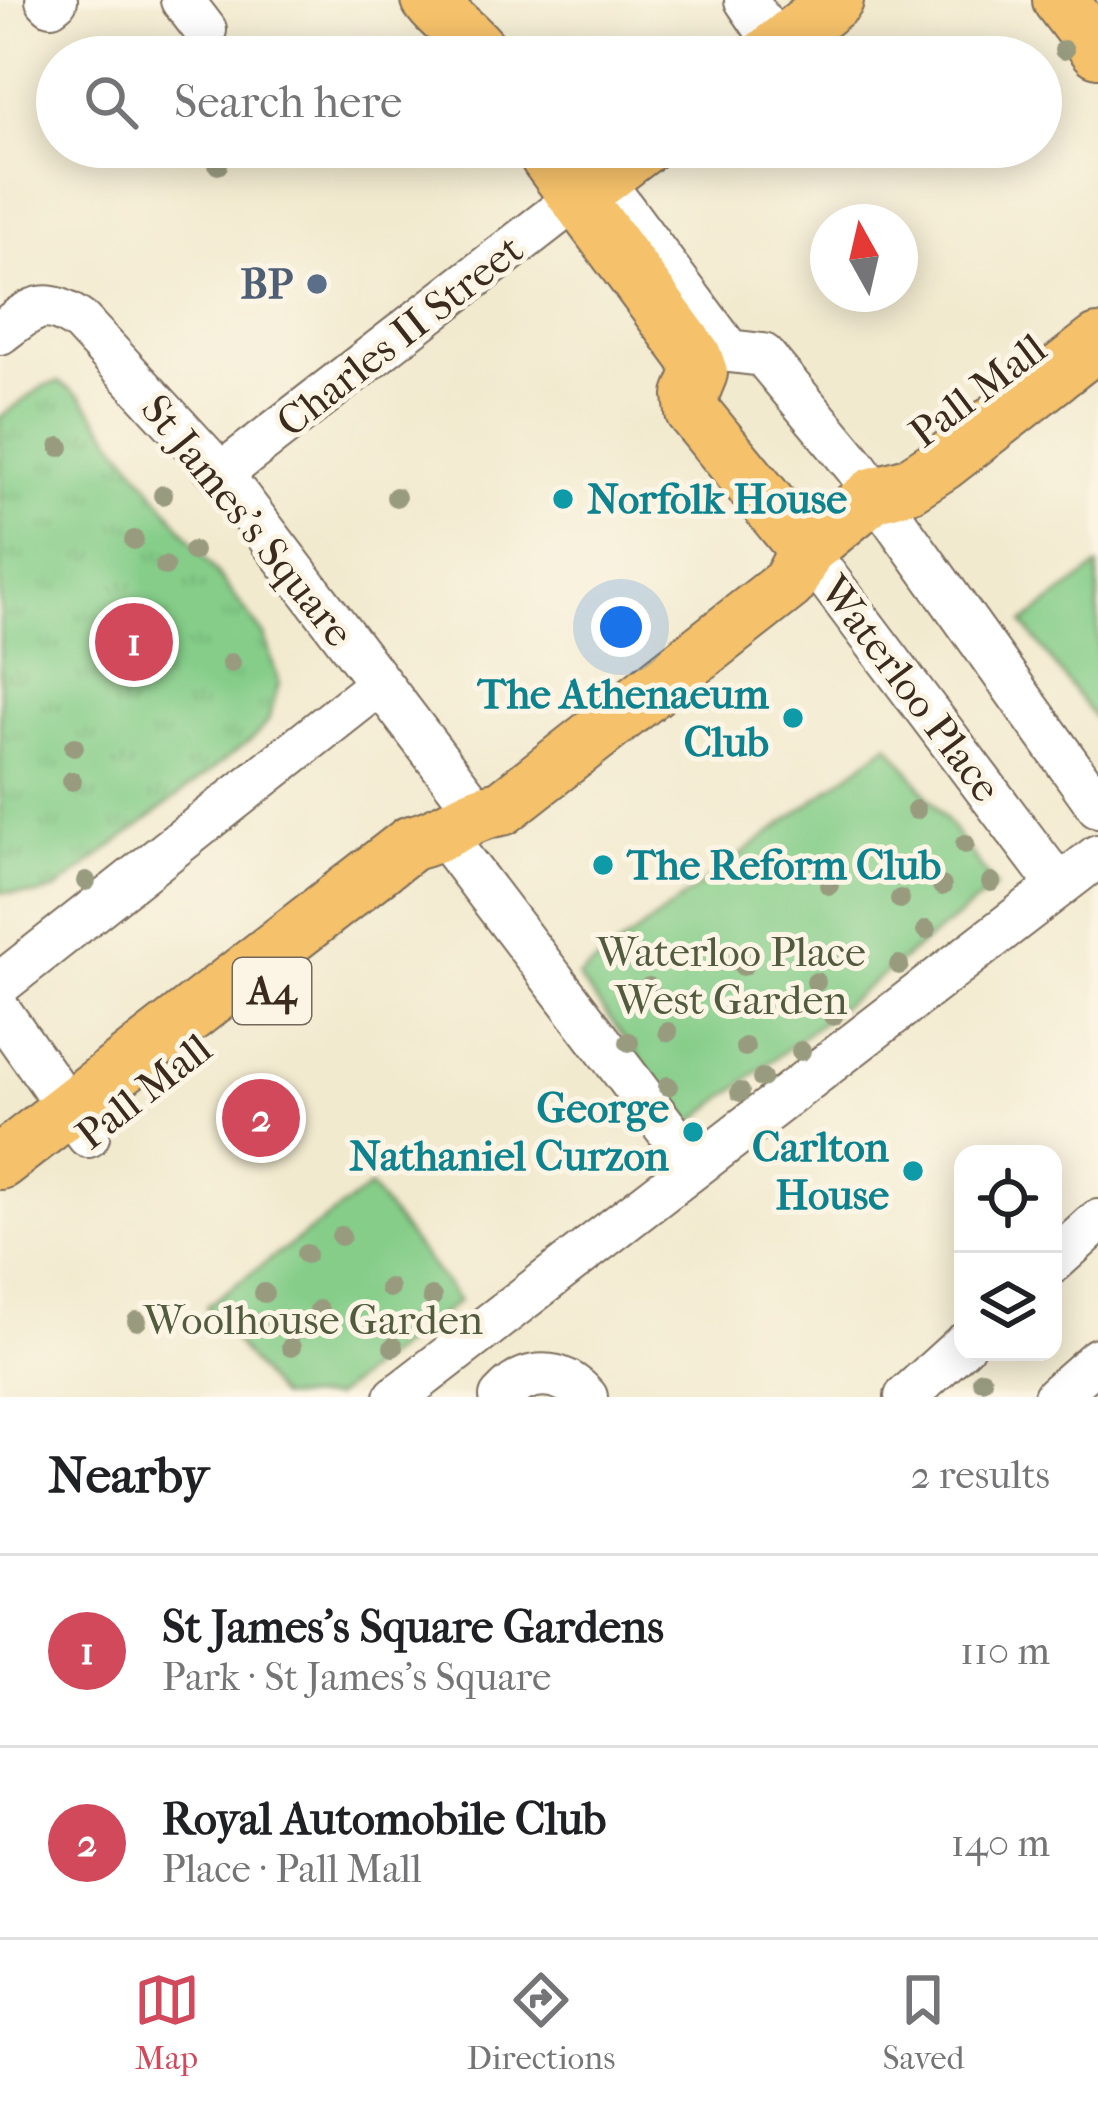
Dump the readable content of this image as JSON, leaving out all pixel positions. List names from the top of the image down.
{
  "streets": {
    "main road": ["Pall Mall", "Waterloo Place", "A4"],
    "street": ["Charles II Street", "St James's Square"]
  },
  "crossings": [
    ["Charles II Street", "St James's Square"],
    ["Charles II Street", "Waterloo Place"],
    ["Pall Mall", "St James's Square"],
    ["Pall Mall", "Waterloo Place"]
  ],
  "parks": ["Waterloo Place West Garden", "Woolhouse Garden"],
  "places": [
    "BP",
    "Norfolk House",
    "The Athenaeum Club",
    "The Reform Club",
    "George Nathaniel Curzon",
    "Carlton House"
  ],
  "north": "top",
  "page": {
    "search": "Search here",
    "pins": ["1", "2"],
    "heading": ["Nearby", "2 results"],
    "list": [
      {
        "mark": "1",
        "name": "St James's Square Gardens",
        "note": "Park · St James's Square",
        "value": "110 m"
      },
      {
        "mark": "2",
        "name": "Royal Automobile Club",
        "note": "Place · Pall Mall",
        "value": "140 m"
      }
    ],
    "nav": ["Map", "Directions", "Saved"]
  }
}
